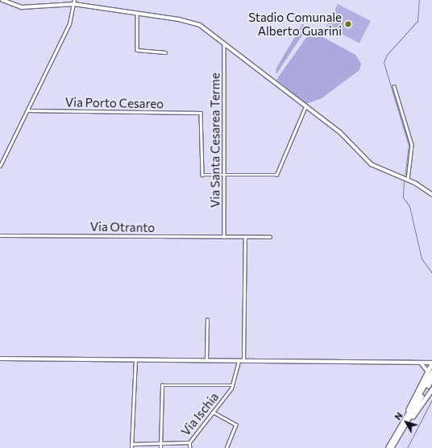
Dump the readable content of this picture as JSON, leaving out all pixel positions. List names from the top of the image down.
{
  "streets": {
    "street": [
      "Via Porto Cesareo",
      "Via Santa Cesarea Terme",
      "Via Otranto",
      "Via Ischia"
    ]
  },
  "crossings": [
    ["Via Porto Cesareo", "Via Santa Cesarea Terme"],
    ["Via Santa Cesarea Terme", "Via Otranto"]
  ],
  "places": ["Stadio Comunale Alberto Guarini"],
  "north": "top left"
}
